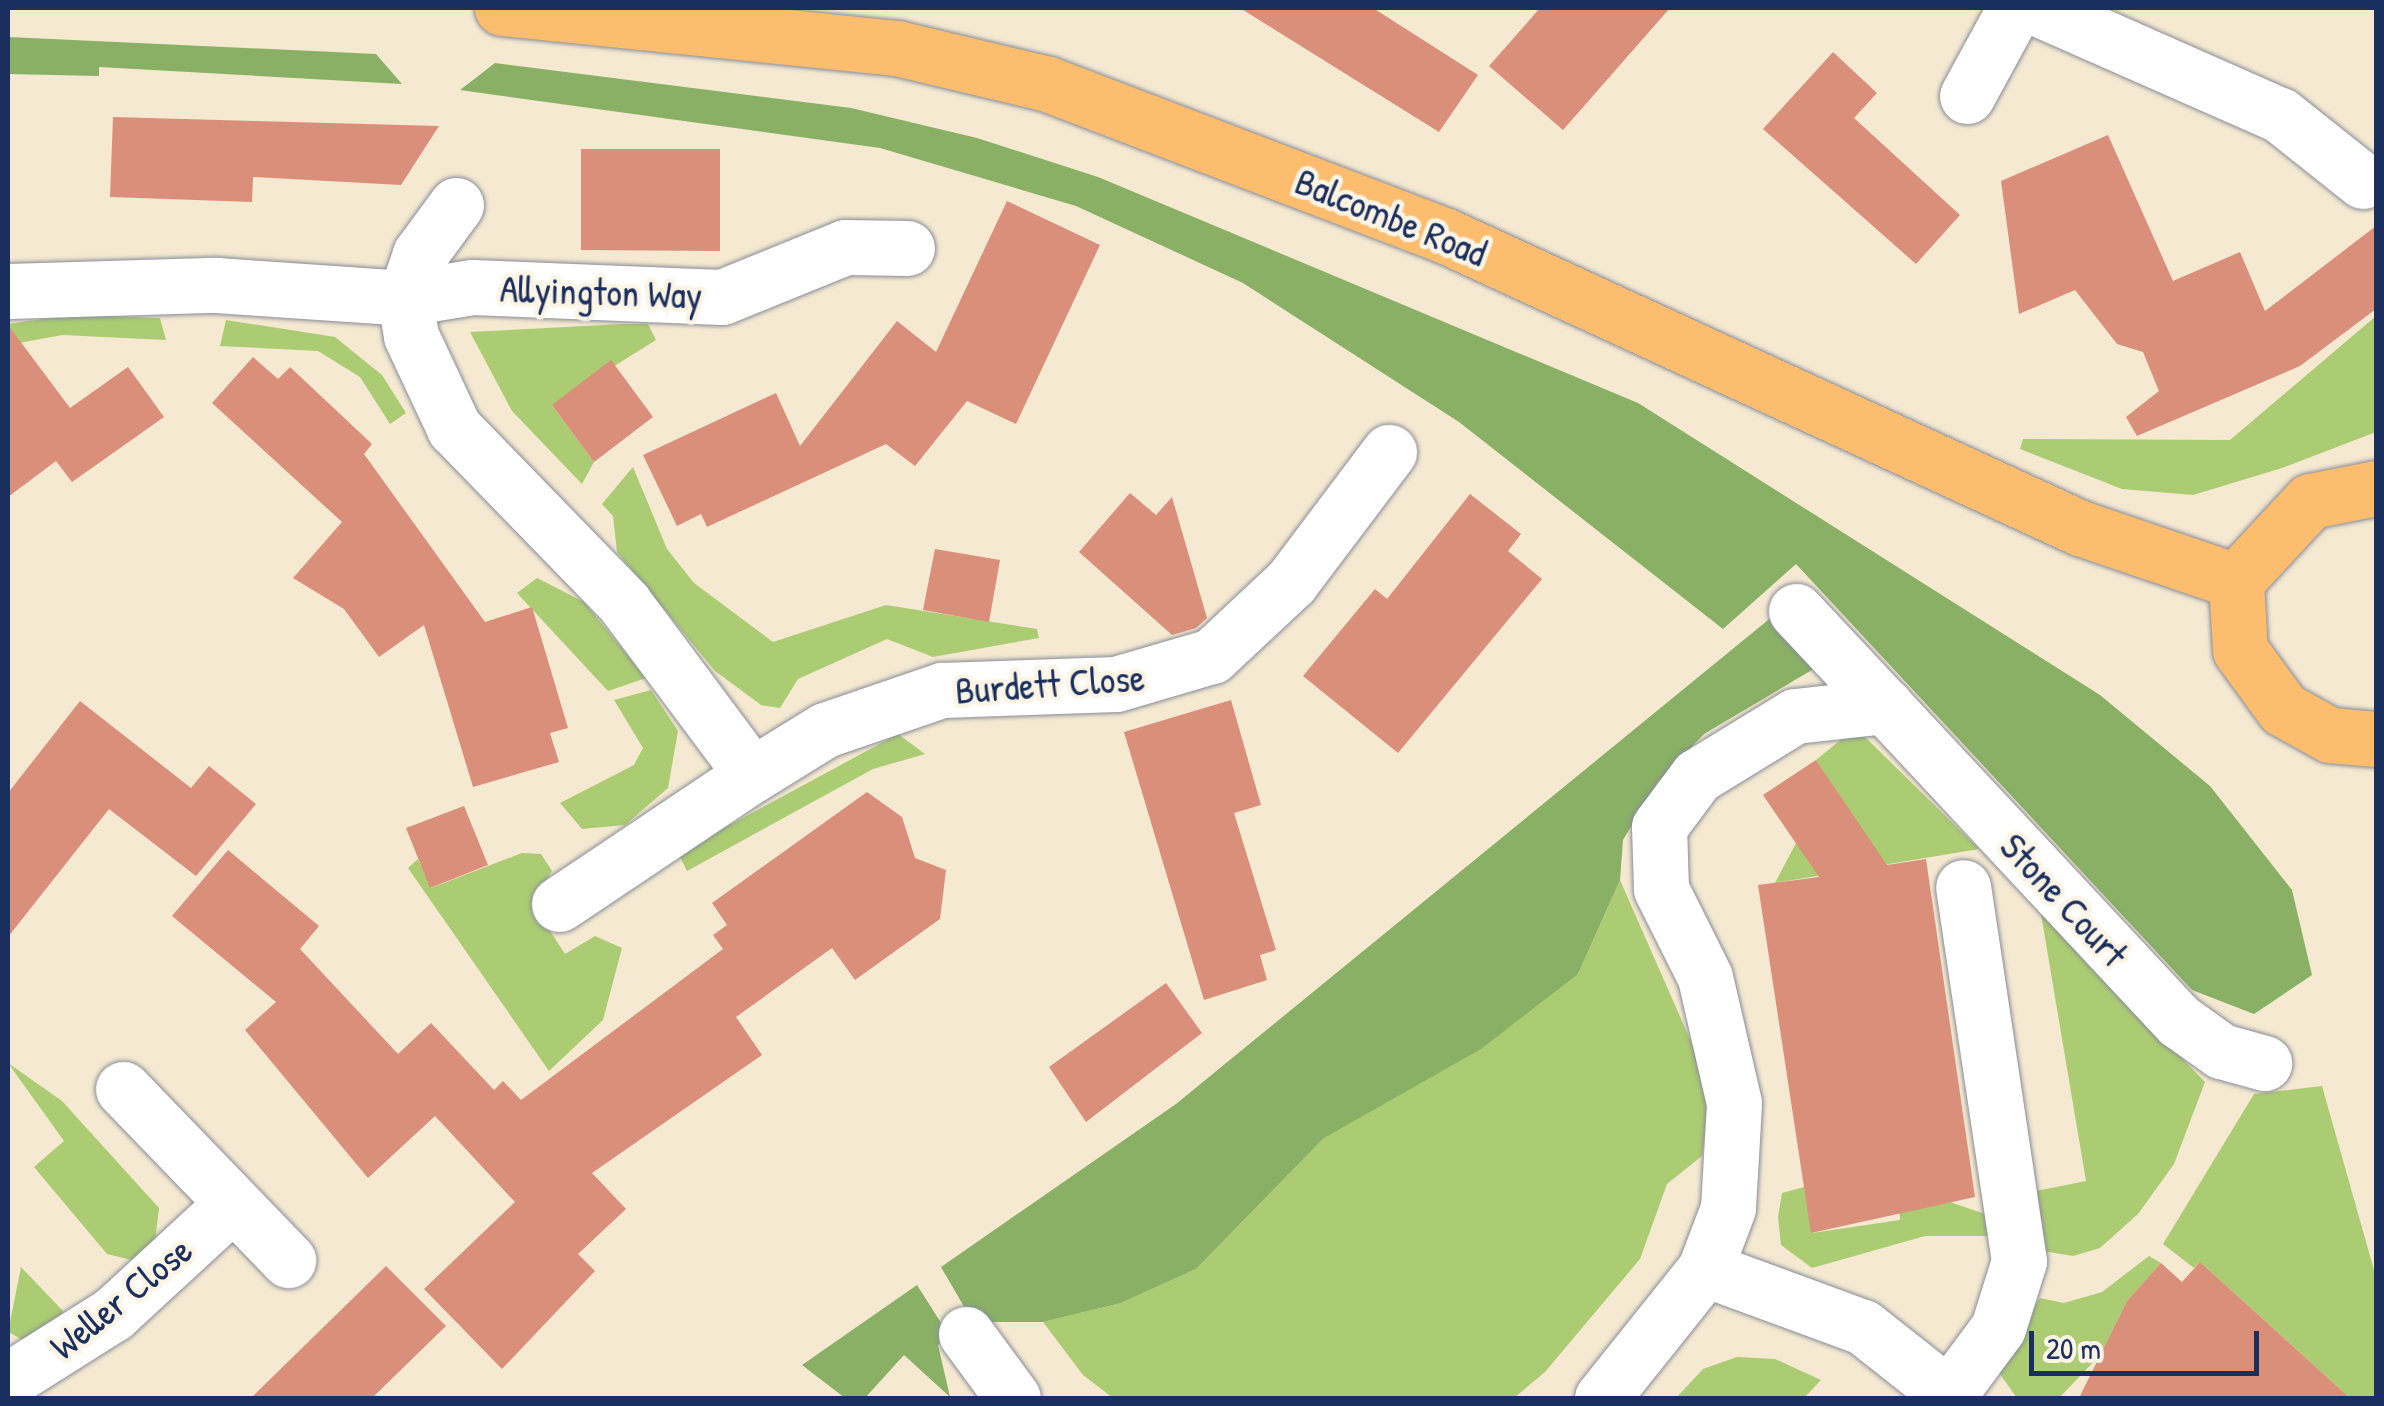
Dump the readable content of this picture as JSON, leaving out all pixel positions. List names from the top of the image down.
{
  "streets": {
    "main road": ["Balcombe Road"],
    "street": [
      "Allyington Way",
      "Burdett Close",
      "Stone Court",
      "Weller Close"
    ]
  },
  "scale_bar": "20 m"
}
